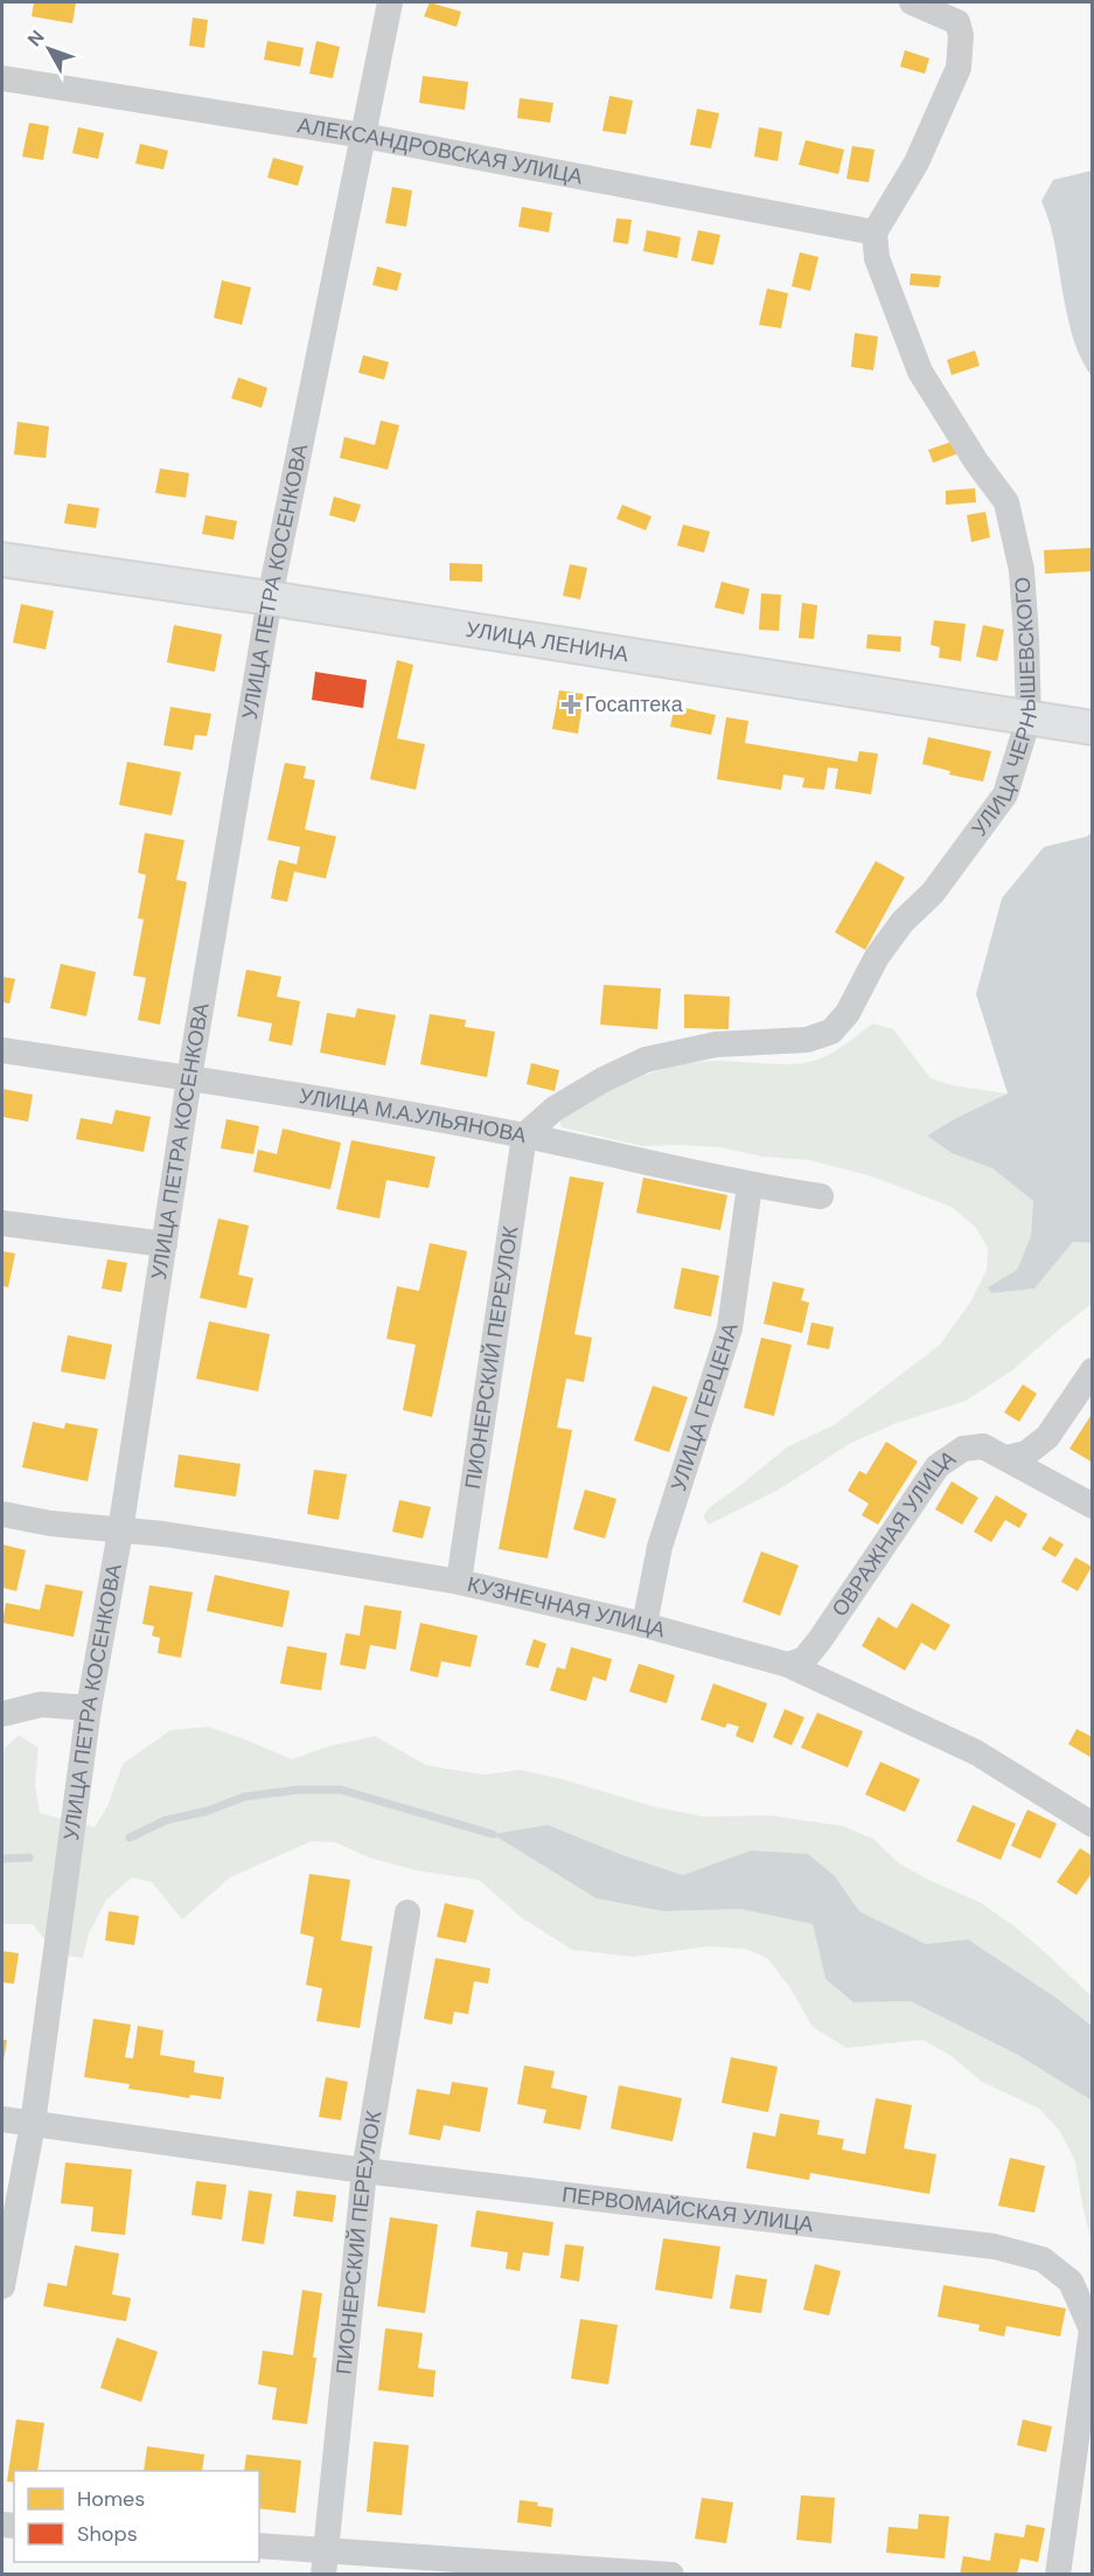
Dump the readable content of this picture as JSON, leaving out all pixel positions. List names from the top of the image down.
{
  "streets": {
    "main road": ["УЛИЦА ЛЕНИНА"],
    "street": [
      "АЛЕКСАНДРОВСКАЯ УЛИЦА",
      "УЛИЦА ПЕТРА КОСЕНКОВА",
      "УЛИЦА ЧЕРНЫШЕВСКОГО",
      "УЛИЦА М.А.УЛЬЯНОВА",
      "ПИОНЕРСКИЙ ПЕРЕУЛОК",
      "УЛИЦА ГЕРЦЕНА",
      "ОВРАЖНАЯ УЛИЦА",
      "КУЗНЕЧНАЯ УЛИЦА",
      "ПЕРВОМАЙСКАЯ УЛИЦА"
    ]
  },
  "crossings": [
    ["АЛЕКСАНДРОВСКАЯ УЛИЦА", "УЛИЦА ПЕТРА КОСЕНКОВА"],
    ["АЛЕКСАНДРОВСКАЯ УЛИЦА", "УЛИЦА ЧЕРНЫШЕВСКОГО"],
    ["УЛИЦА ПЕТРА КОСЕНКОВА", "УЛИЦА ЛЕНИНА"],
    ["УЛИЦА ПЕТРА КОСЕНКОВА", "УЛИЦА М.А.УЛЬЯНОВА"],
    ["УЛИЦА ПЕТРА КОСЕНКОВА", "КУЗНЕЧНАЯ УЛИЦА"],
    ["УЛИЦА ПЕТРА КОСЕНКОВА", "ПЕРВОМАЙСКАЯ УЛИЦА"],
    ["УЛИЦА ЛЕНИНА", "УЛИЦА ЧЕРНЫШЕВСКОГО"],
    ["УЛИЦА ЧЕРНЫШЕВСКОГО", "УЛИЦА М.А.УЛЬЯНОВА"],
    ["УЛИЦА ЧЕРНЫШЕВСКОГО", "ПИОНЕРСКИЙ ПЕРЕУЛОК"],
    ["УЛИЦА М.А.УЛЬЯНОВА", "ПИОНЕРСКИЙ ПЕРЕУЛОК"],
    ["УЛИЦА М.А.УЛЬЯНОВА", "УЛИЦА ГЕРЦЕНА"],
    ["ПИОНЕРСКИЙ ПЕРЕУЛОК", "КУЗНЕЧНАЯ УЛИЦА"],
    ["ПИОНЕРСКИЙ ПЕРЕУЛОК", "ПЕРВОМАЙСКАЯ УЛИЦА"],
    ["УЛИЦА ГЕРЦЕНА", "КУЗНЕЧНАЯ УЛИЦА"],
    ["ОВРАЖНАЯ УЛИЦА", "КУЗНЕЧНАЯ УЛИЦА"]
  ],
  "places": {
    "health": ["Госаптека"]
  },
  "legend": ["Homes", "Shops"],
  "north": "top left"
}
